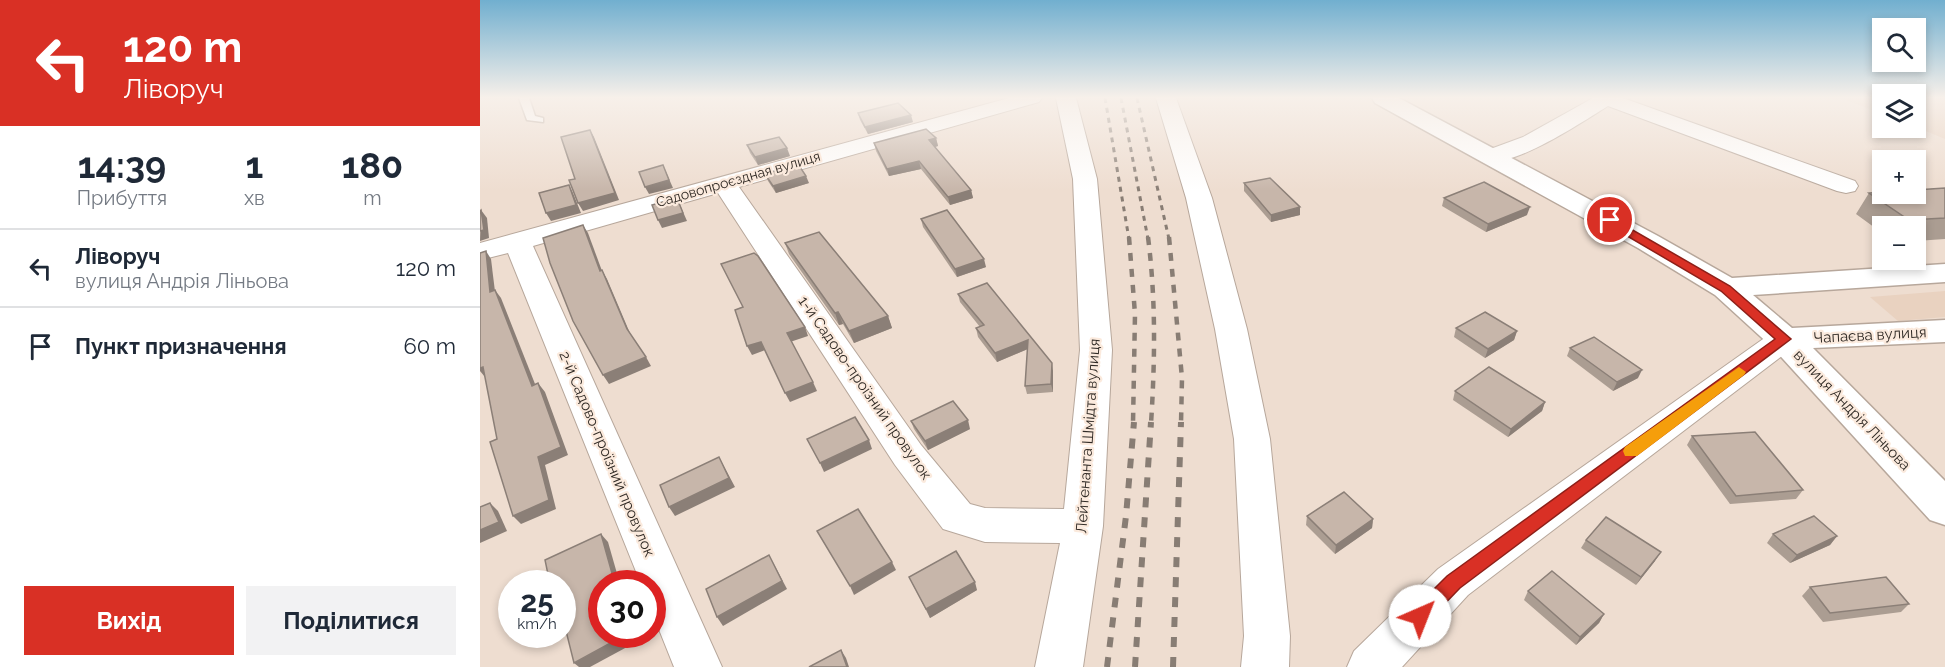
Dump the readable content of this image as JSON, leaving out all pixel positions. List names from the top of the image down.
{
  "streets": {
    "street": [
      "Садовопроєздная вулиця",
      "Чапаєва вулиця",
      "1-й Садово-проїзний провулок",
      "вулиця Андрія Ліньова",
      "Лейтенанта Шмідта вулиця",
      "2-й Садово-проїзний провулок"
    ]
  },
  "crossings": [
    ["Садовопроєздная вулиця", "1-й Садово-проїзний провулок"],
    ["Садовопроєздная вулиця", "2-й Садово-проїзний провулок"],
    ["Чапаєва вулиця", "вулиця Андрія Ліньова"],
    ["1-й Садово-проїзний провулок", "Лейтенанта Шмідта вулиця"]
  ],
  "page": {
    "turn": ["120 m", "Ліворуч"],
    "map_buttons": ["+", "−"],
    "eta": [
      "14:39",
      "Прибуття",
      "1",
      "хв",
      "180",
      "m"
    ],
    "list": [
      {
        "name": "Ліворуч",
        "note": "вулиця Андрія Ліньова",
        "value": "120 m"
      },
      {
        "name": "Пункт призначення",
        "value": "60 m"
      }
    ],
    "speed": "25 km/h",
    "limit": "30",
    "buttons": ["Вихід", "Поділитися"]
  }
}
